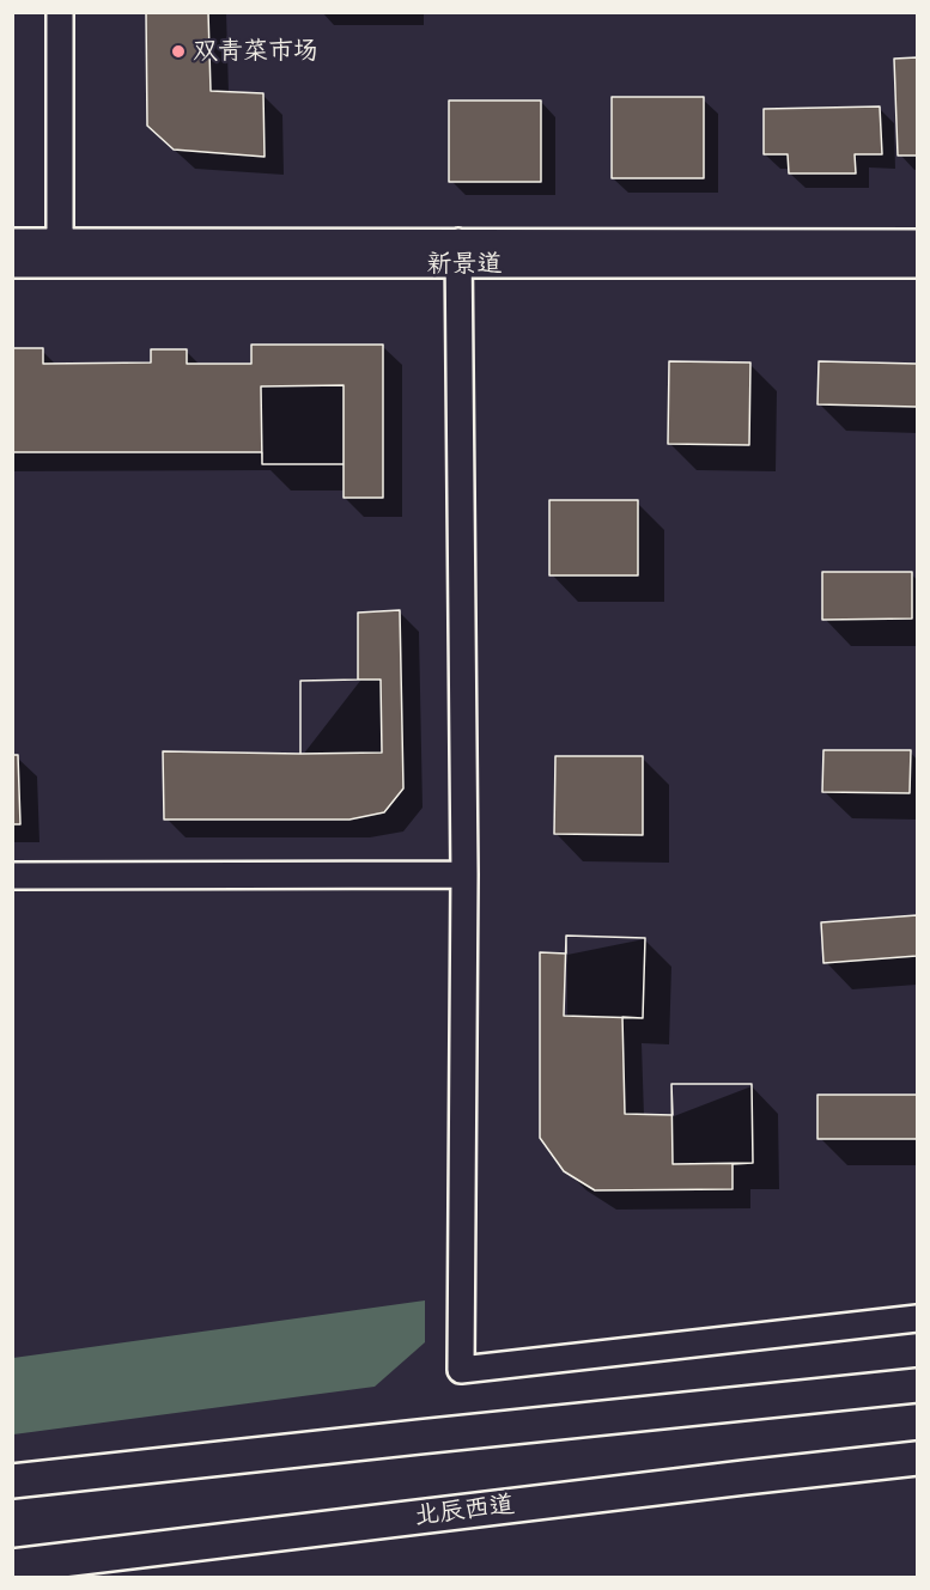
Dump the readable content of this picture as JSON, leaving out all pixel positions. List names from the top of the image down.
{
  "streets": {
    "main road": ["北辰西道"],
    "street": ["新景道"]
  },
  "places": ["双青菜市场"]
}
